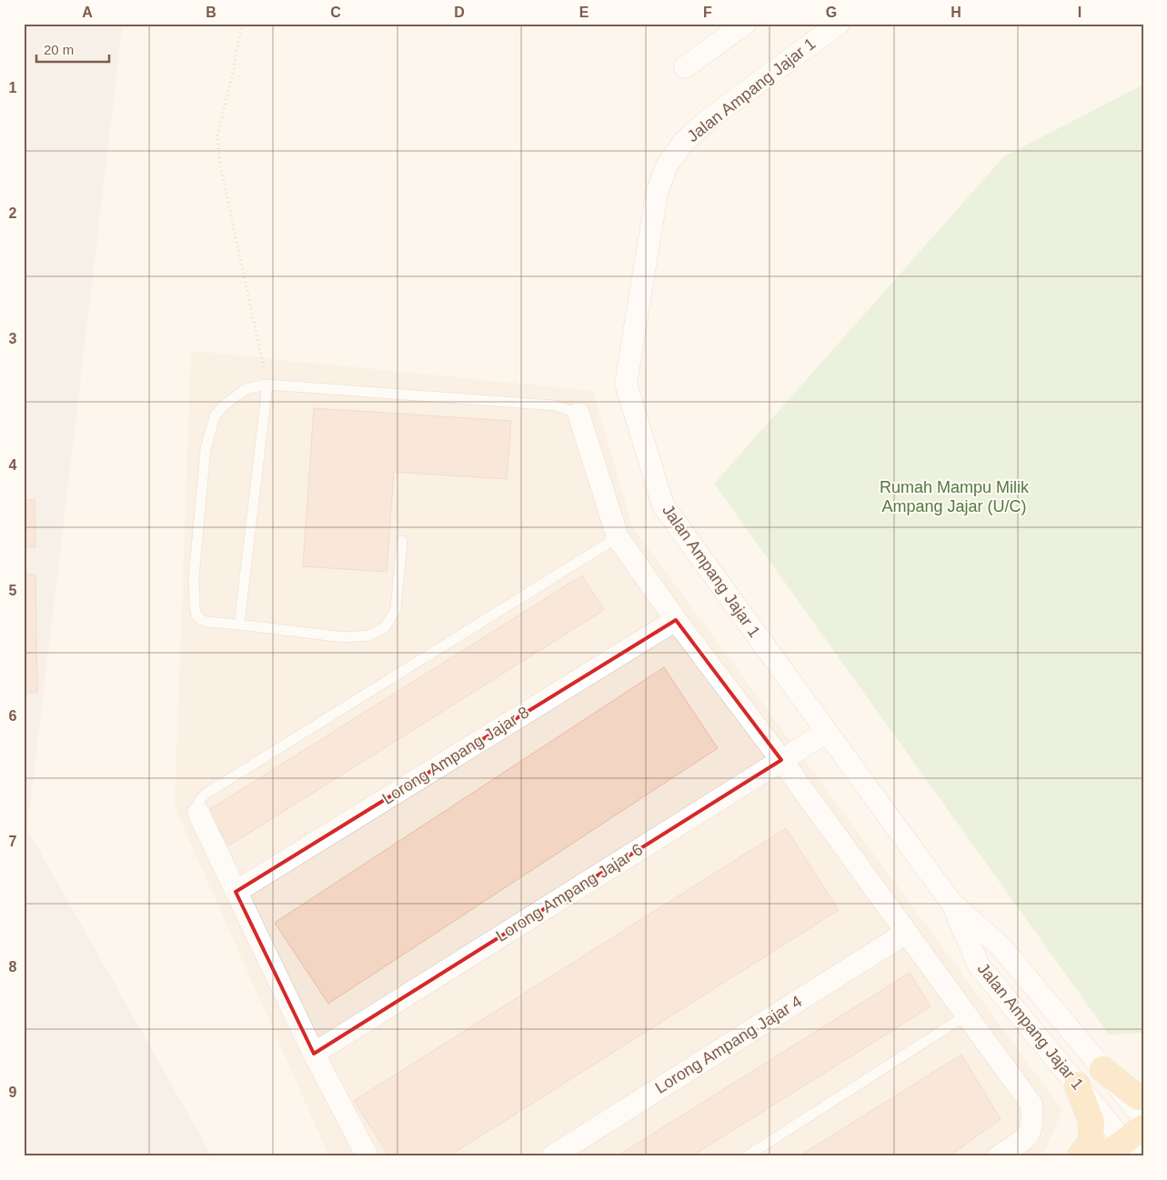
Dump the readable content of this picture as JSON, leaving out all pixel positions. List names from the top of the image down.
{
  "streets": {
    "street": [
      "Jalan Ampang Jajar 1",
      "Lorong Ampang Jajar 8",
      "Lorong Ampang Jajar 6",
      "Lorong Ampang Jajar 4"
    ]
  },
  "crossings": [
    ["Jalan Ampang Jajar 1", "Lorong Ampang Jajar 6"]
  ],
  "parks": ["Rumah Mampu Milik Ampang Jajar (U/C)"],
  "scale_bar": "20 m",
  "grid": {
    "columns": [
      "A",
      "B",
      "C",
      "D",
      "E",
      "F",
      "G",
      "H",
      "I"
    ],
    "rows": [
      "1",
      "2",
      "3",
      "4",
      "5",
      "6",
      "7",
      "8",
      "9"
    ]
  }
}
